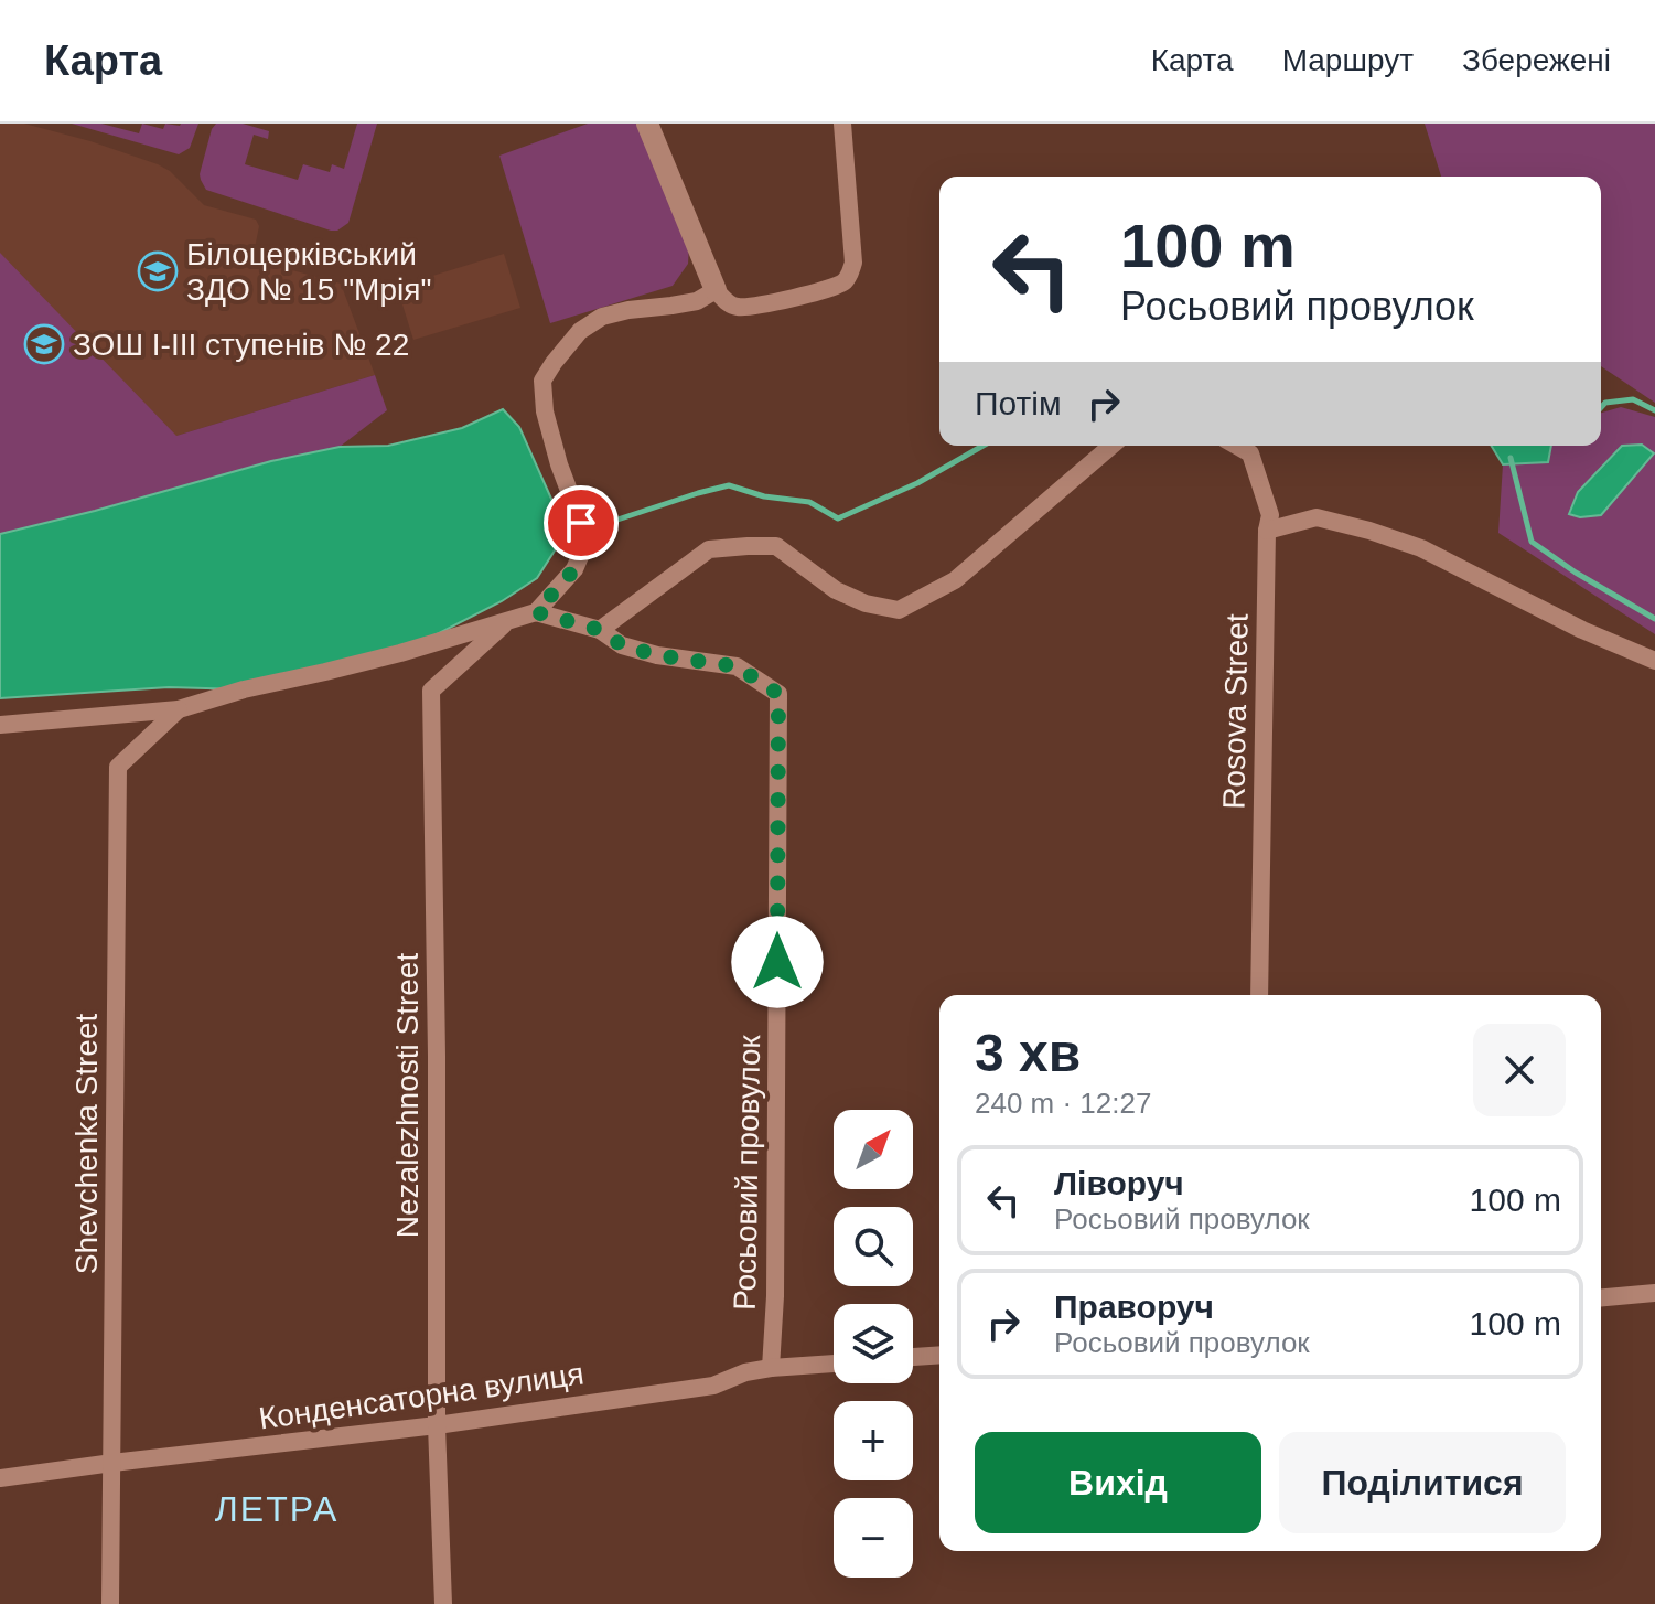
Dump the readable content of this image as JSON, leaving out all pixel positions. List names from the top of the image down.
{
  "streets": {
    "street": [
      "Rosova Street",
      "Nezalezhnosti Street",
      "Shevchenka Street",
      "Росьовий провулок",
      "Конденсаторна вулиця"
    ]
  },
  "crossings": [
    ["Nezalezhnosti Street", "Конденсаторна вулиця"],
    ["Shevchenka Street", "Конденсаторна вулиця"],
    ["Росьовий провулок", "Конденсаторна вулиця"]
  ],
  "districts": ["ЛЕТРА"],
  "places": {
    "school or university": ["Білоцерківський ЗДО № 15 \"Мрія\"", "ЗОШ І-ІІІ ступенів № 22"]
  },
  "north": "top right",
  "page": {
    "header": "Карта",
    "nav": ["Карта", "Маршрут", "Збережені"],
    "turn": ["100 m", "Росьовий провулок"],
    "then": "Потім",
    "heading": ["3 хв", "240 m · 12:27"],
    "map_buttons": ["+", "−"],
    "list": [
      {
        "name": "Ліворуч",
        "note": "Росьовий провулок",
        "value": "100 m"
      },
      {
        "name": "Праворуч",
        "note": "Росьовий провулок",
        "value": "100 m"
      }
    ],
    "buttons": ["Вихід", "Поділитися"]
  }
}
